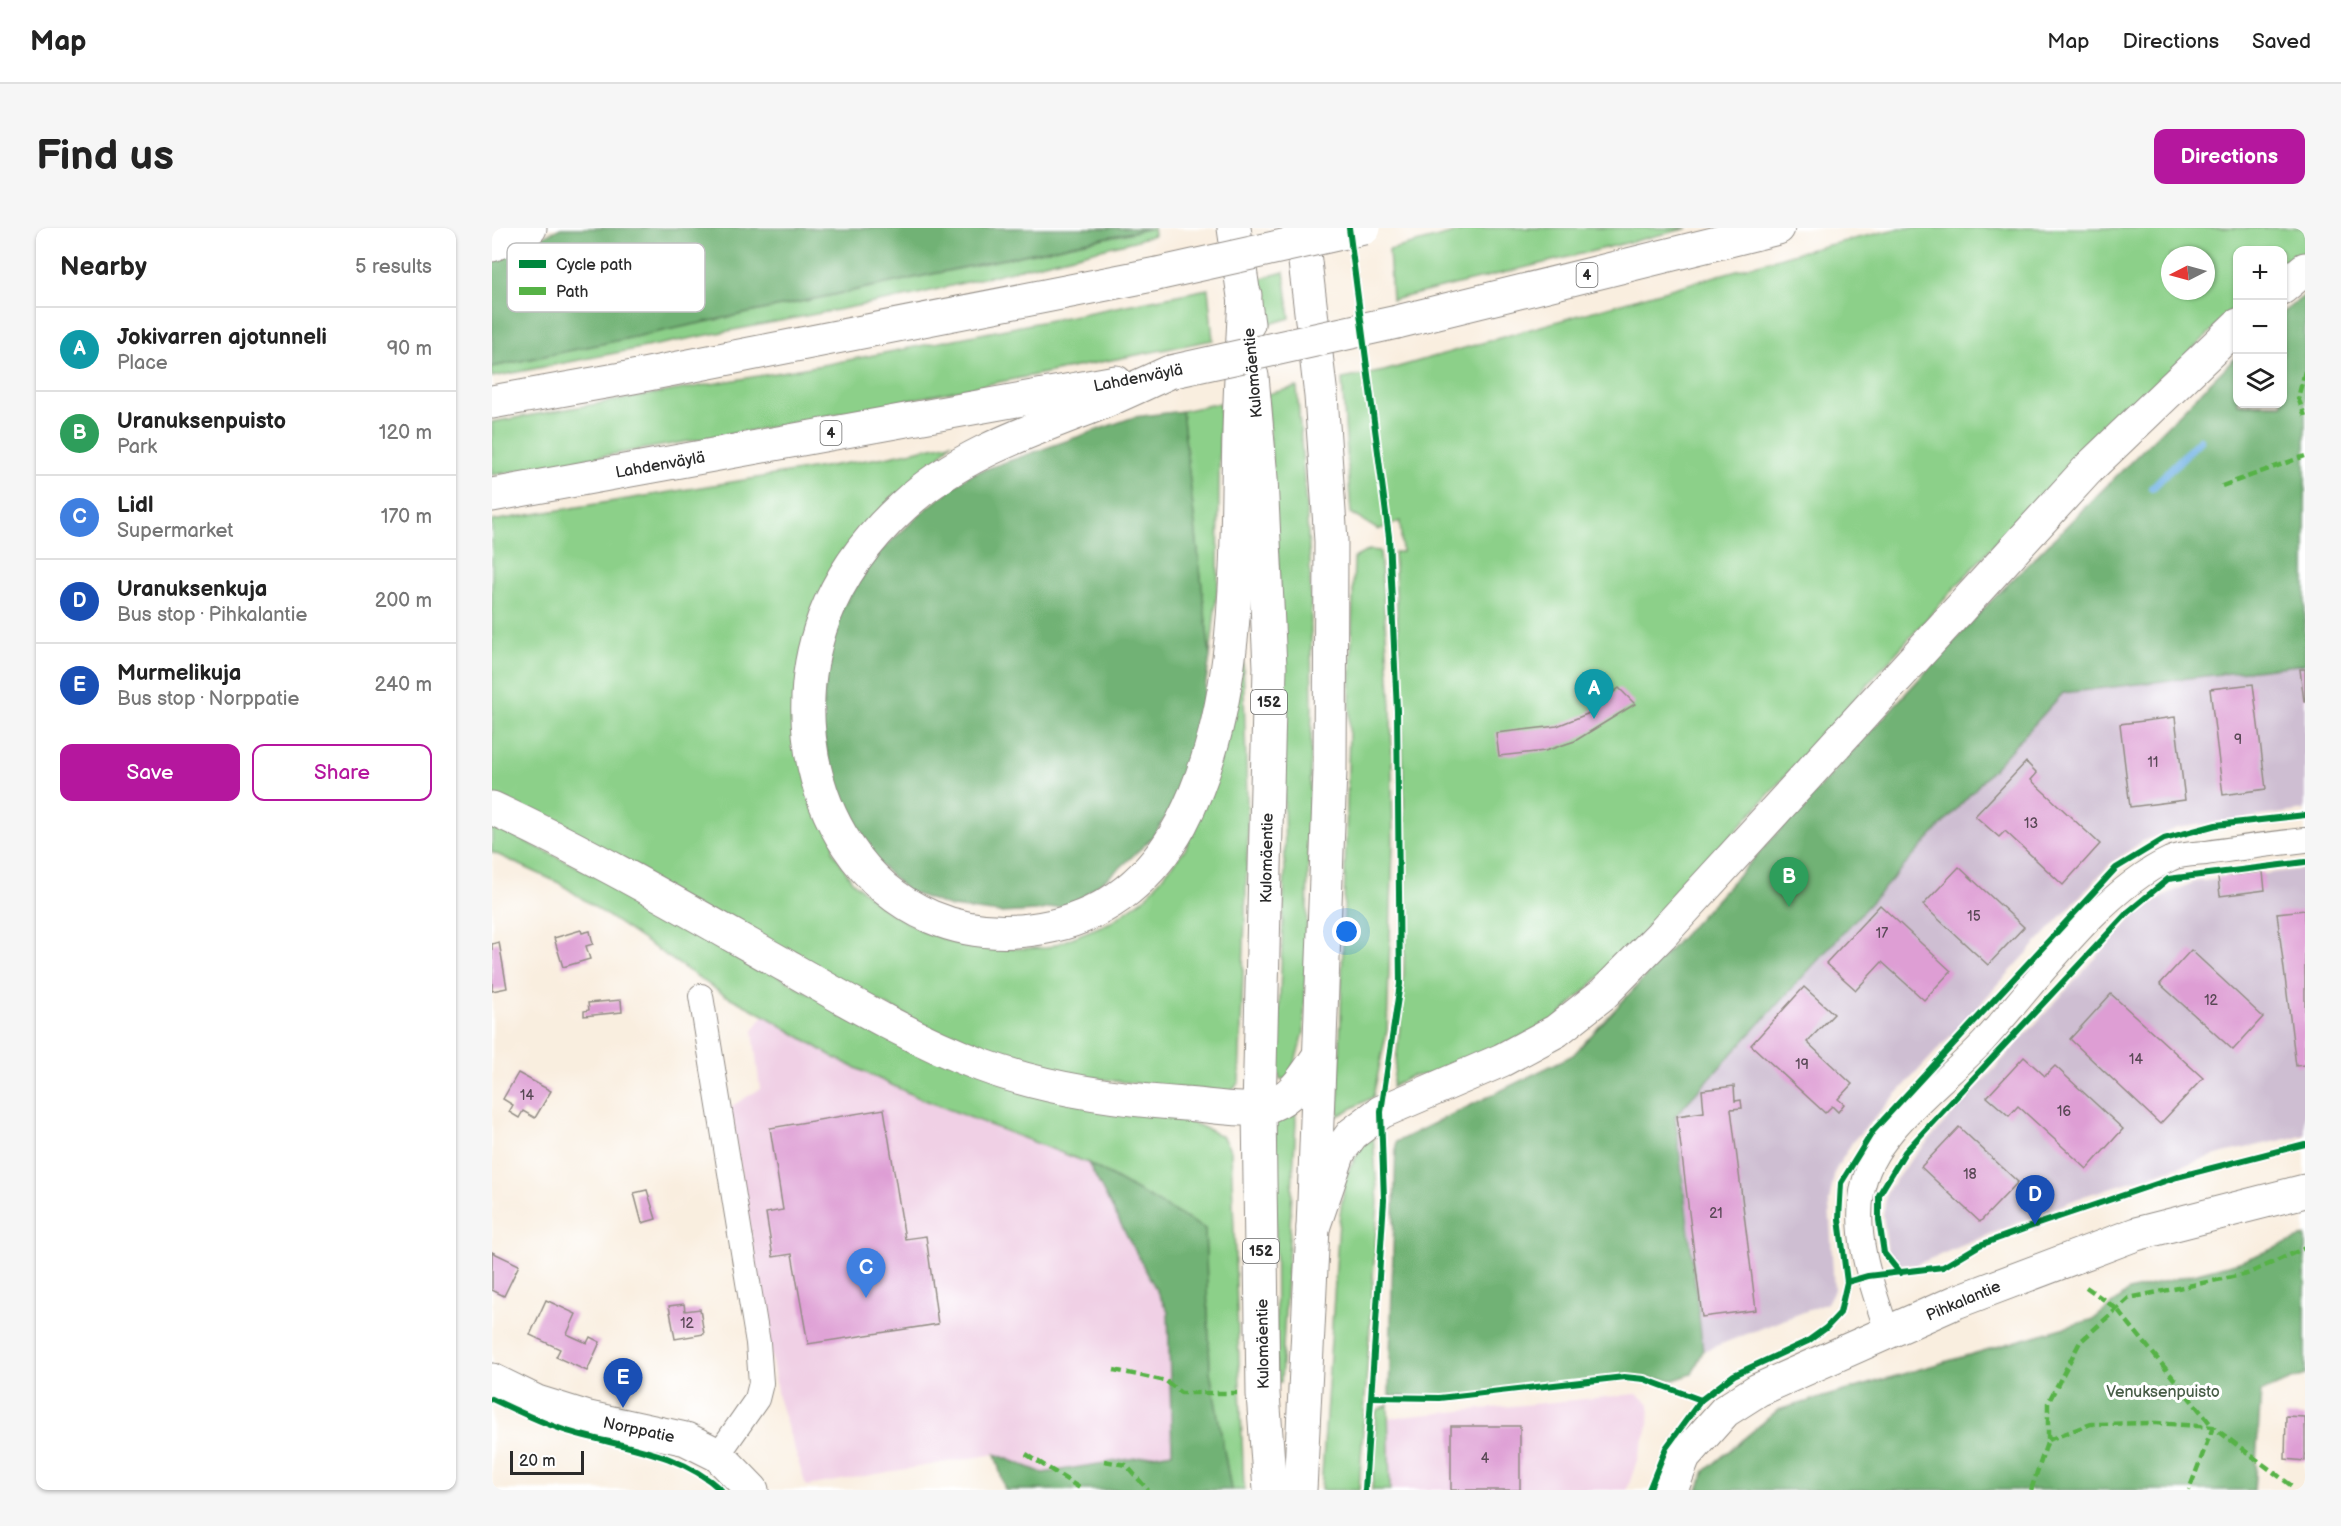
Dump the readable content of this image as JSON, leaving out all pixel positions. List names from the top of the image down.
{
  "streets": {
    "main road": [
      "4",
      "Kulomäentie",
      "Lahdenväylä",
      "152",
      "Pihkalantie",
      "Norppatie"
    ]
  },
  "parks": ["Venuksenpuisto"],
  "house_numbers": [
    "9",
    "11",
    "13",
    "15",
    "17",
    "12",
    "14",
    "19",
    "14",
    "16",
    "18",
    "21",
    "12",
    "4"
  ],
  "legend": ["Cycle path", "Path"],
  "scale_bar": "20 m",
  "north": "left",
  "page": {
    "header": "Map",
    "nav": ["Map", "Directions", "Saved"],
    "buttons": [
      "Directions",
      ["Save", "Share"]
    ],
    "title": "Find us",
    "heading": ["Nearby", "5 results"],
    "map_buttons": ["+", "−"],
    "list": [
      {
        "mark": "A",
        "name": "Jokivarren ajotunneli",
        "note": "Place",
        "value": "90 m"
      },
      {
        "mark": "B",
        "name": "Uranuksenpuisto",
        "note": "Park",
        "value": "120 m"
      },
      {
        "mark": "C",
        "name": "Lidl",
        "note": "Supermarket",
        "value": "170 m"
      },
      {
        "mark": "D",
        "name": "Uranuksenkuja",
        "note": "Bus stop · Pihkalantie",
        "value": "200 m"
      },
      {
        "mark": "E",
        "name": "Murmelikuja",
        "note": "Bus stop · Norppatie",
        "value": "240 m"
      }
    ],
    "pins": [
      "A",
      "B",
      "D",
      "C",
      "E"
    ],
    "scale": "20 m"
  }
}
